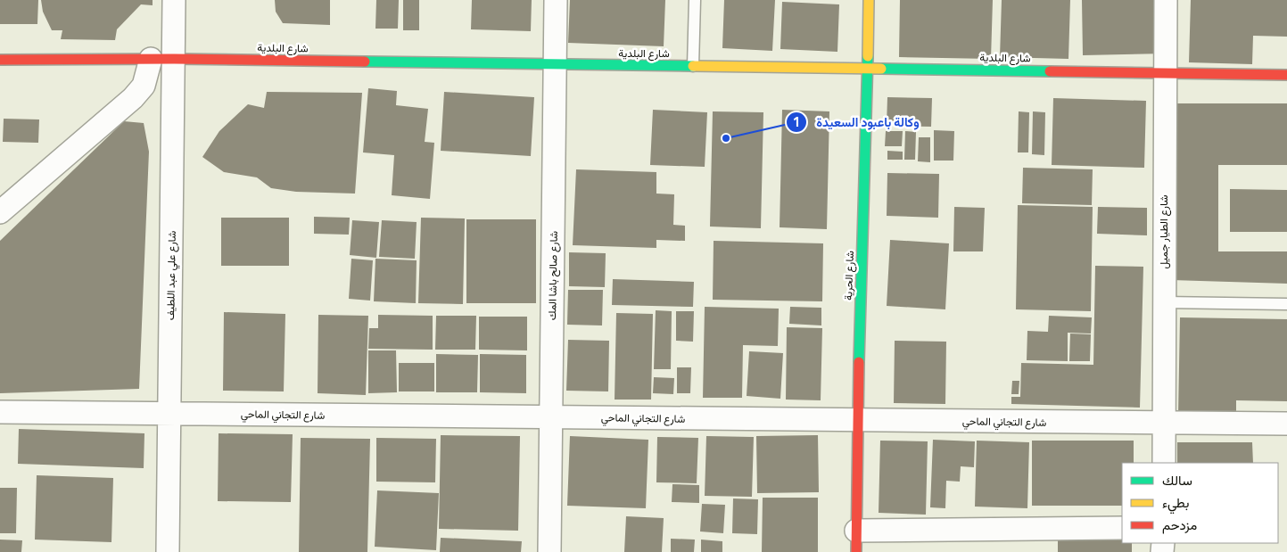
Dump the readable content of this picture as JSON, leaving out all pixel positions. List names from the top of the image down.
{
  "streets": {
    "street": [
      "شارع البلدية",
      "شارع الطيار جميل",
      "شارع علي عبد اللطيف",
      "شارع صالح باشا المك",
      "شارع الحرية",
      "شارع التجاني الماحي"
    ]
  },
  "crossings": [
    ["شارع البلدية", "شارع الطيار جميل"],
    ["شارع البلدية", "شارع علي عبد اللطيف"],
    ["شارع البلدية", "شارع صالح باشا المك"],
    ["شارع البلدية", "شارع الحرية"],
    ["شارع الطيار جميل", "شارع التجاني الماحي"],
    ["شارع علي عبد اللطيف", "شارع التجاني الماحي"],
    ["شارع صالح باشا المك", "شارع التجاني الماحي"],
    ["شارع الحرية", "شارع التجاني الماحي"]
  ],
  "places": ["وكالة باعبود السعيدة"],
  "legend": ["سالك", "بطيء", "مزدحم"]
}
